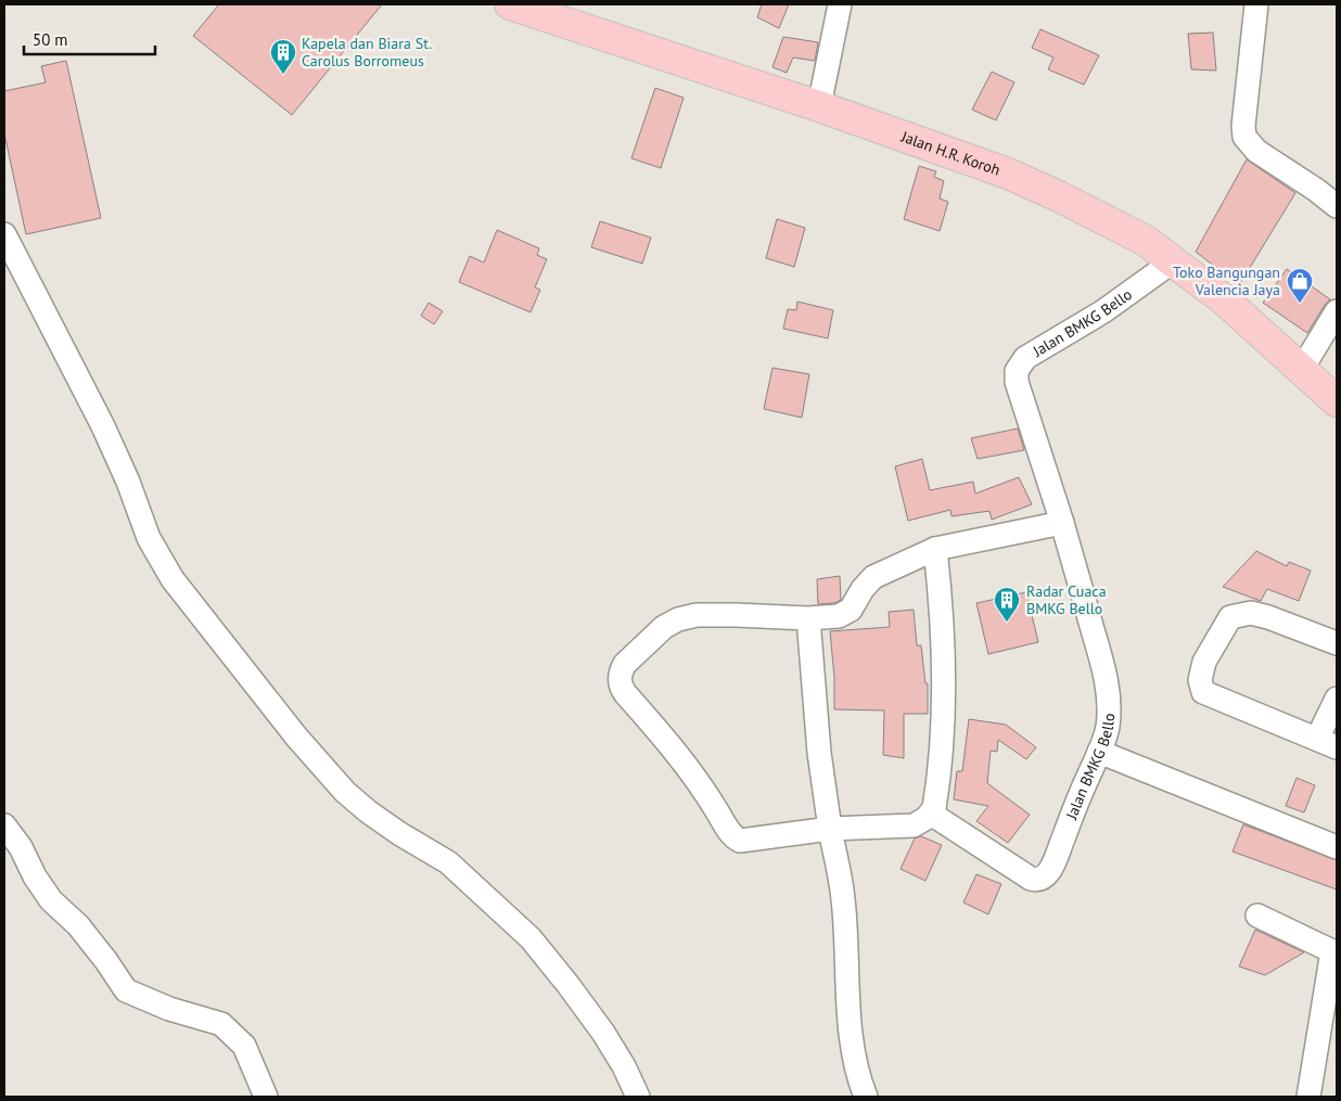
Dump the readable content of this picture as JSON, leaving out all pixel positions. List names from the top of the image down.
{
  "streets": {
    "main road": ["Jalan H.R. Koroh"],
    "street": ["Jalan BMKG Bello"]
  },
  "crossings": [
    ["Jalan H.R. Koroh", "Jalan BMKG Bello"]
  ],
  "places": {
    "building": ["Kapela dan Biara St. Carolus Borromeus", "Radar Cuaca BMKG Bello"],
    "shop": ["Toko Bangungan Valencia Jaya"]
  },
  "scale_bar": "50 m"
}
